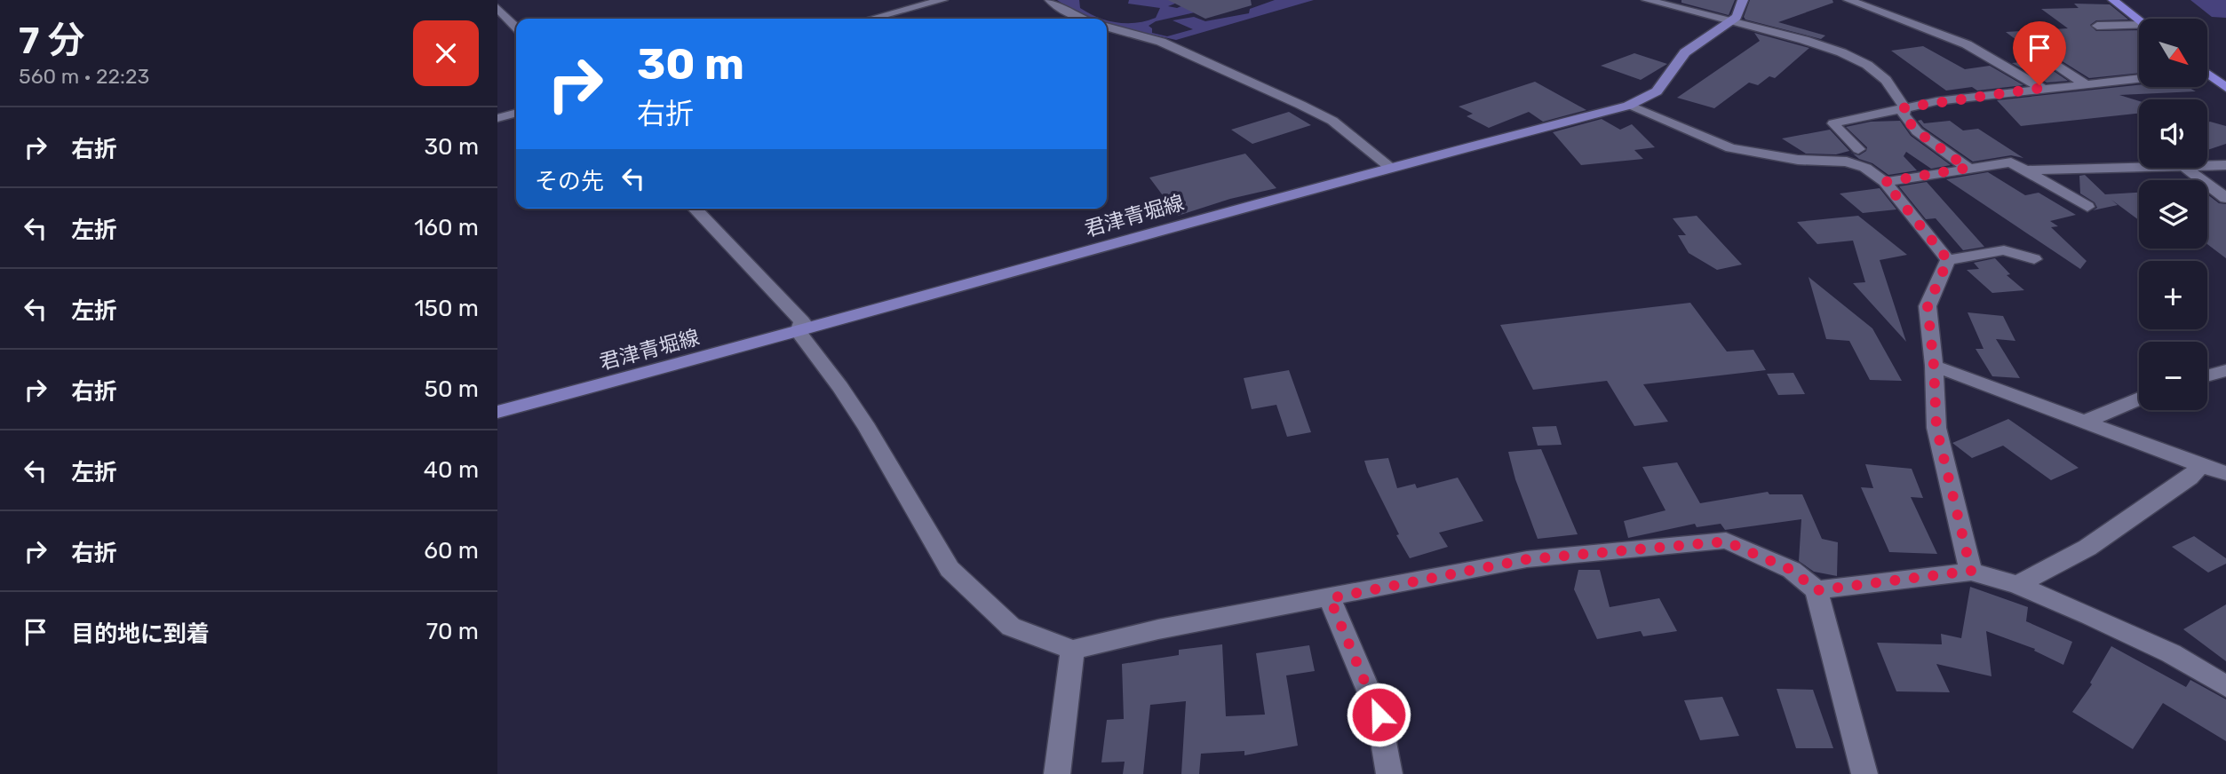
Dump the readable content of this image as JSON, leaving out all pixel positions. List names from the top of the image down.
{
  "streets": {
    "main road": ["君津青堀線"]
  },
  "north": "bottom right",
  "page": {
    "heading": ["7 分", "560 m · 22:23"],
    "map_buttons": ["+", "−"],
    "turn": ["30 m", "右折"],
    "list": [
      {
        "name": "右折",
        "value": "30 m"
      },
      {
        "name": "左折",
        "value": "160 m"
      },
      {
        "name": "左折",
        "value": "150 m"
      },
      {
        "name": "右折",
        "value": "50 m"
      },
      {
        "name": "左折",
        "value": "40 m"
      },
      {
        "name": "右折",
        "value": "60 m"
      },
      {
        "name": "目的地に到着",
        "value": "70 m"
      }
    ],
    "then": "その先"
  }
}
